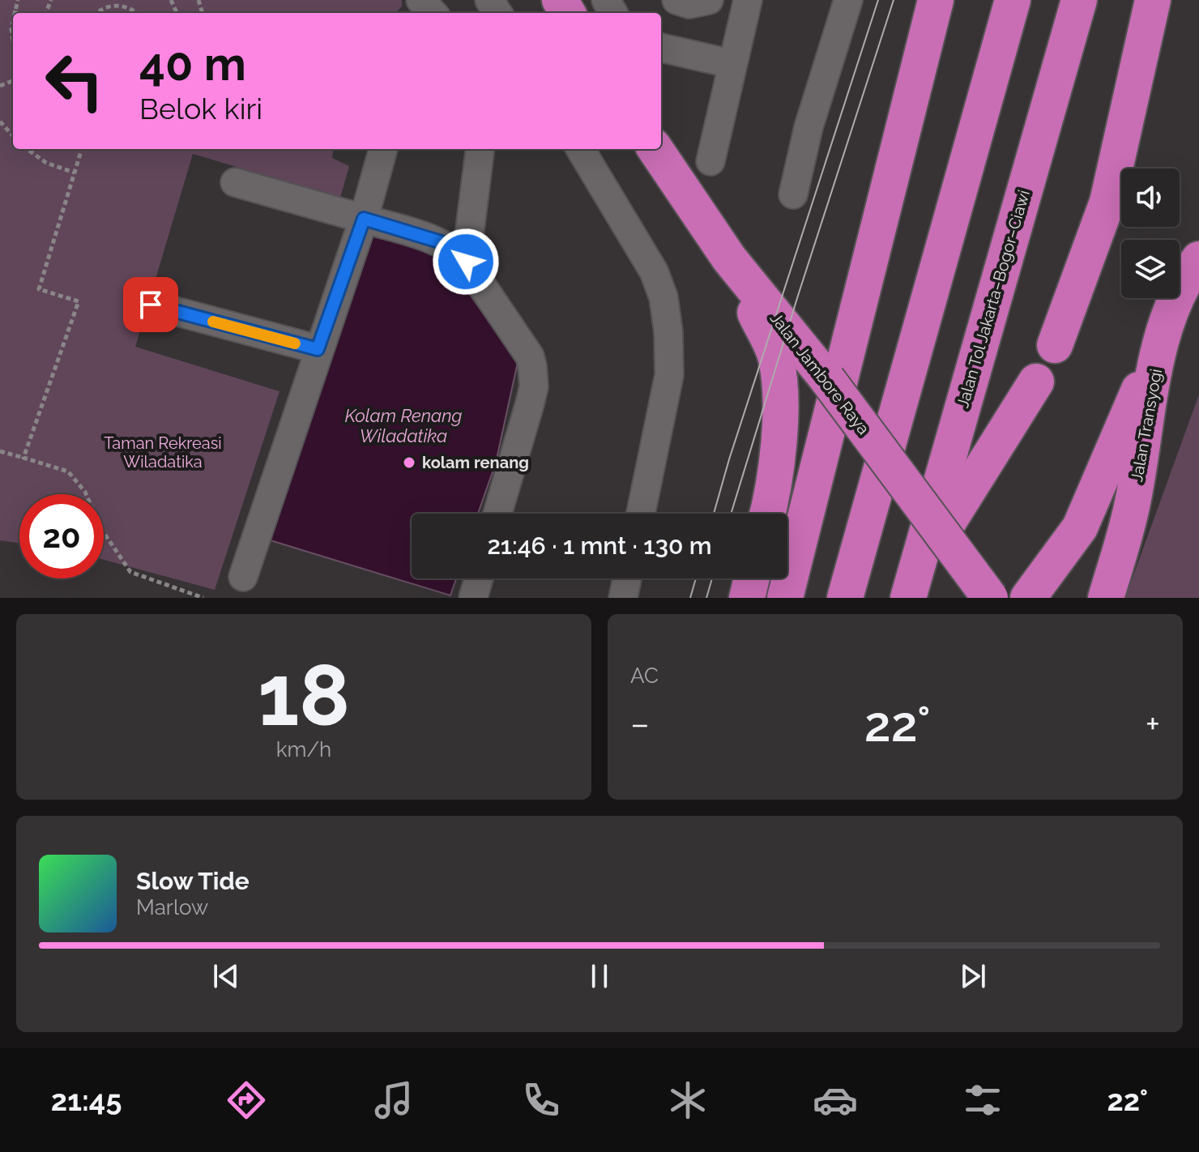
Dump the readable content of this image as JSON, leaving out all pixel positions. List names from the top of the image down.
{
  "streets": {
    "highway": ["Jalan Tol Jakarta–Bogor–Ciawi", "Jalan Jambore Raya", "Jalan Transyogi"]
  },
  "water": ["Kolam Renang Wiladatika"],
  "parks": ["Taman Rekreasi Wiladatika"],
  "places": ["kolam renang"],
  "page": {
    "turn": ["40 m", "Belok kiri"],
    "limit": "20",
    "trip": "21:46 · 1 mnt · 130 m",
    "tile": [
      ["18", "km/h"],
      "AC"
    ],
    "heat": ["−", "22°", "+"],
    "song": ["Slow Tide", "Marlow"],
    "tabs": ["21:45", "22°"]
  }
}
